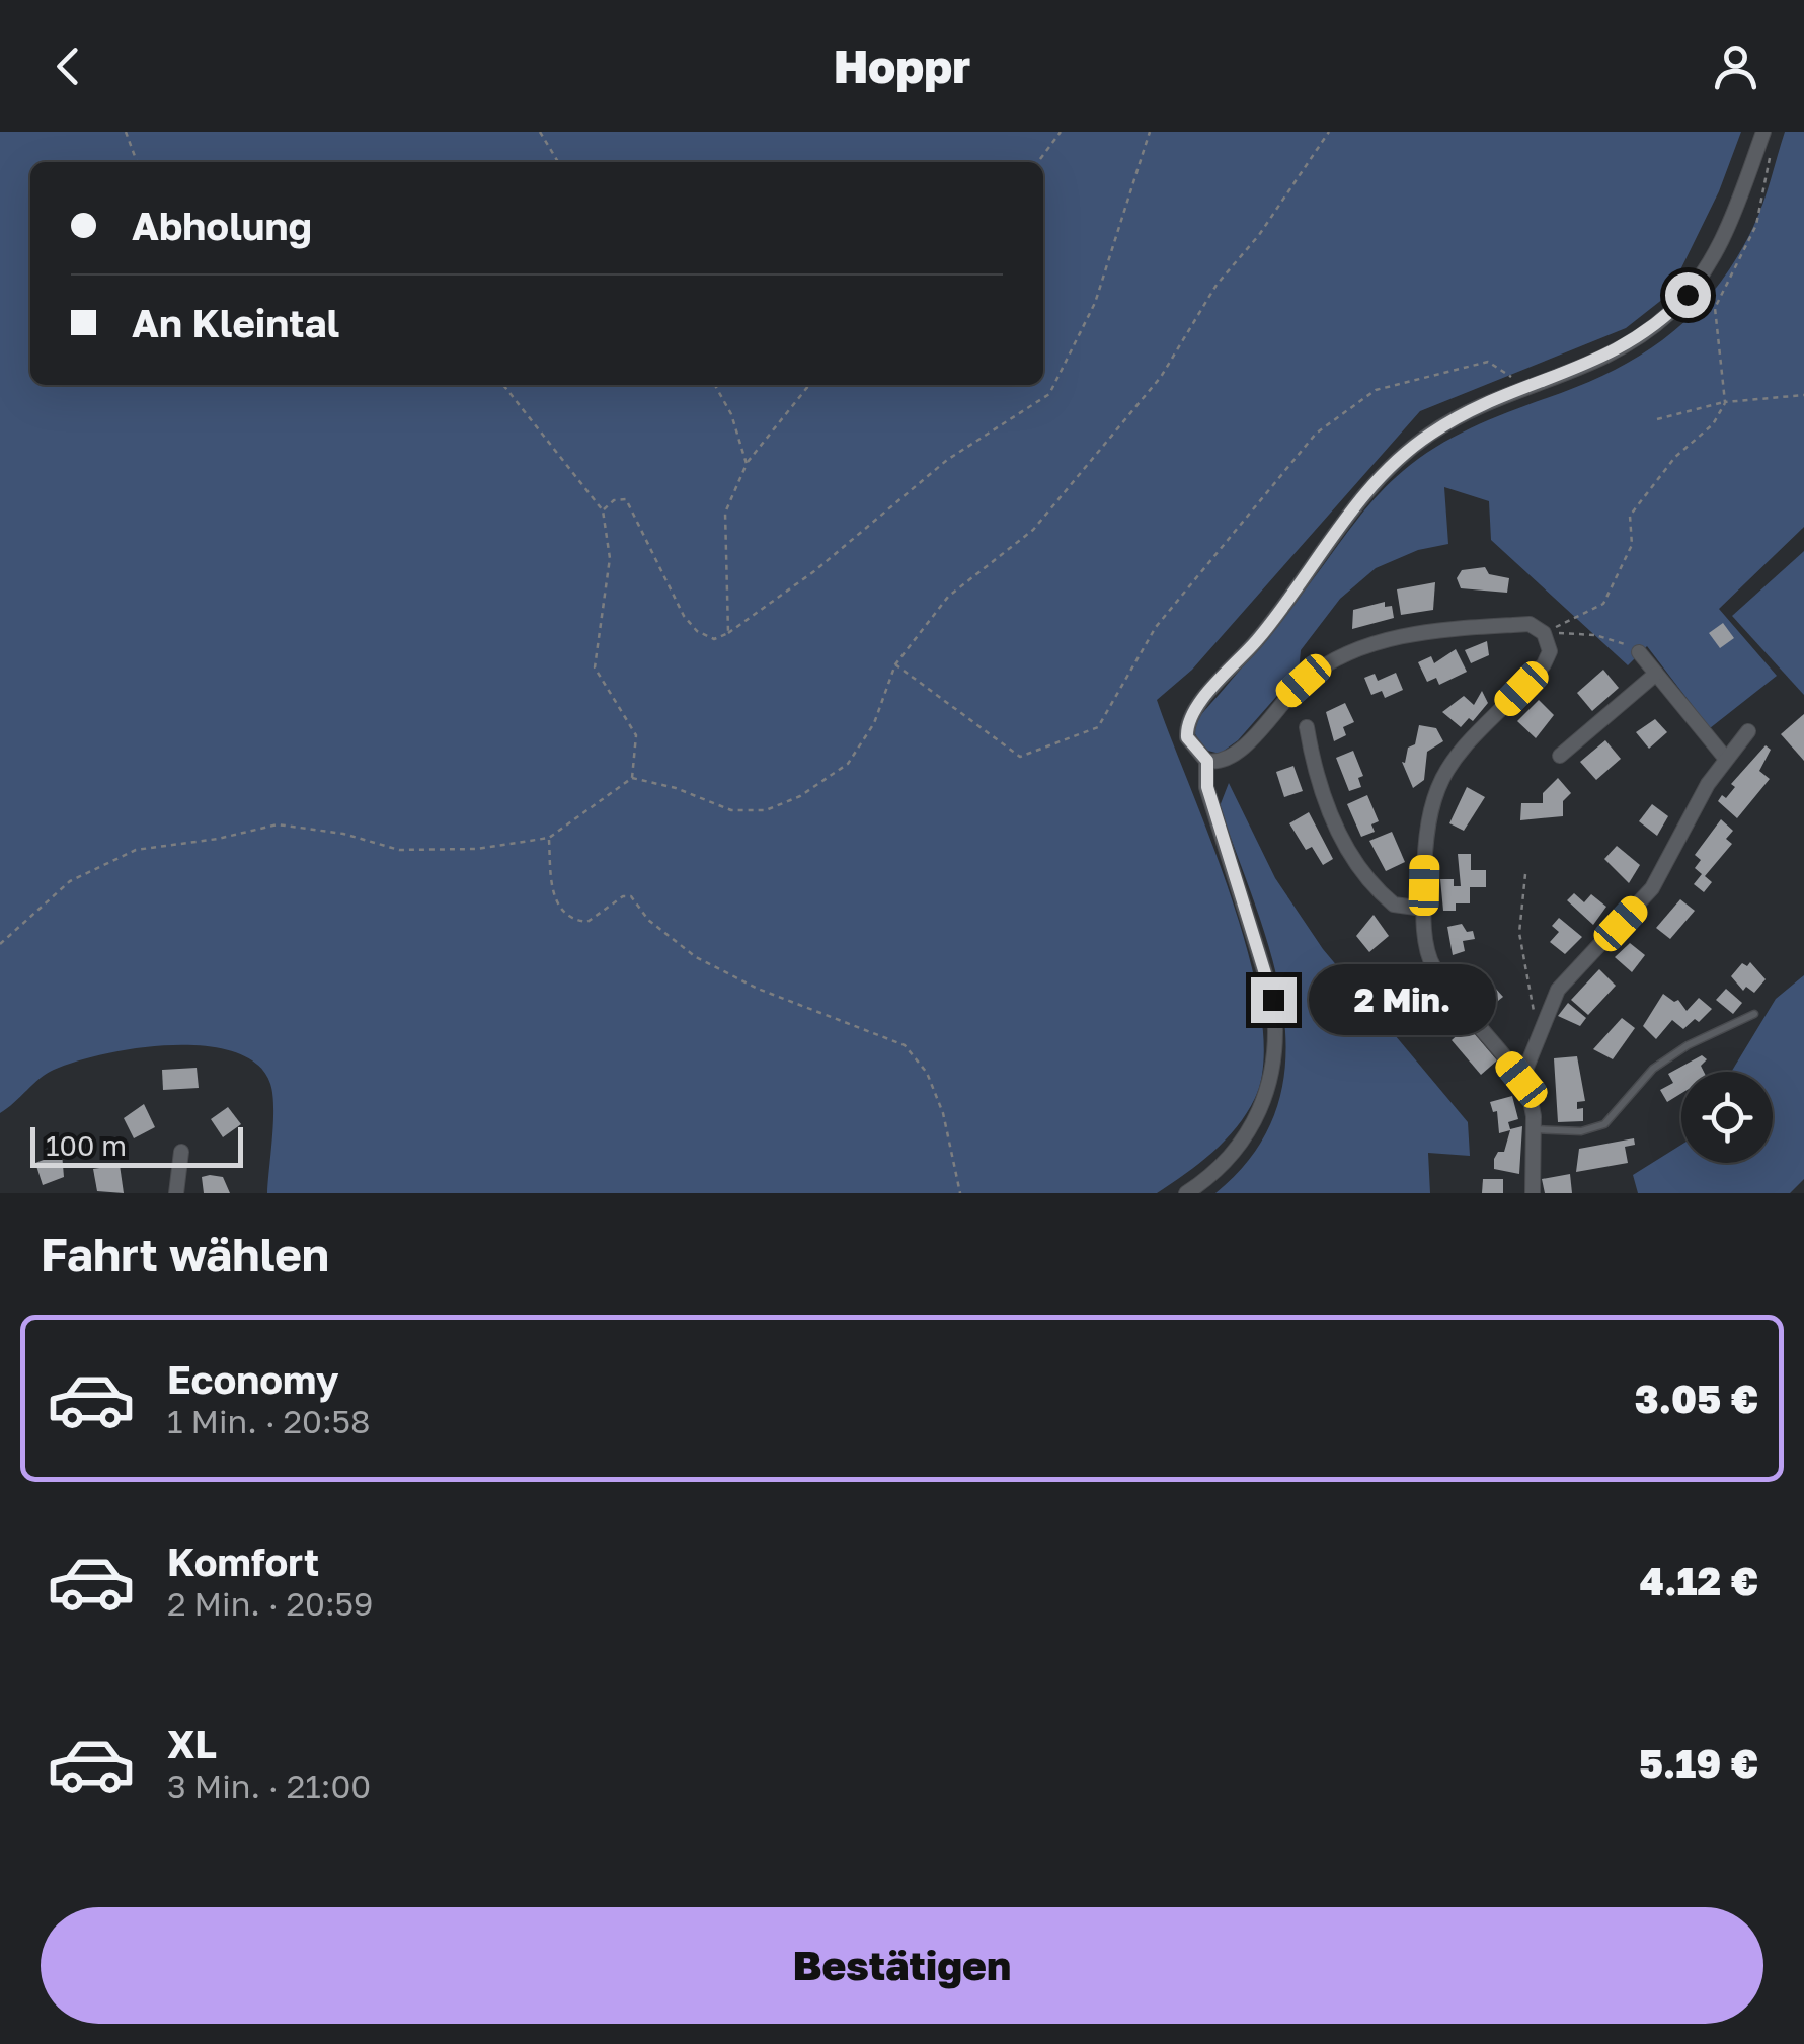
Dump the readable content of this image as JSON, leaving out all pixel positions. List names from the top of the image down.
{
  "scale_bar": "100 m",
  "page": {
    "header": "Hoppr",
    "banner": ["Abholung", "An Kleintal"],
    "bubble": "2 Min.",
    "scale": "100 m",
    "heading": "Fahrt wählen",
    "list": [
      {
        "name": "Economy",
        "note": "1 Min. · 20:58",
        "value": "3.05 €"
      },
      {
        "name": "Komfort",
        "note": "2 Min. · 20:59",
        "value": "4.12 €"
      },
      {
        "name": "XL",
        "note": "3 Min. · 21:00",
        "value": "5.19 €"
      }
    ],
    "buttons": "Bestätigen"
  }
}
